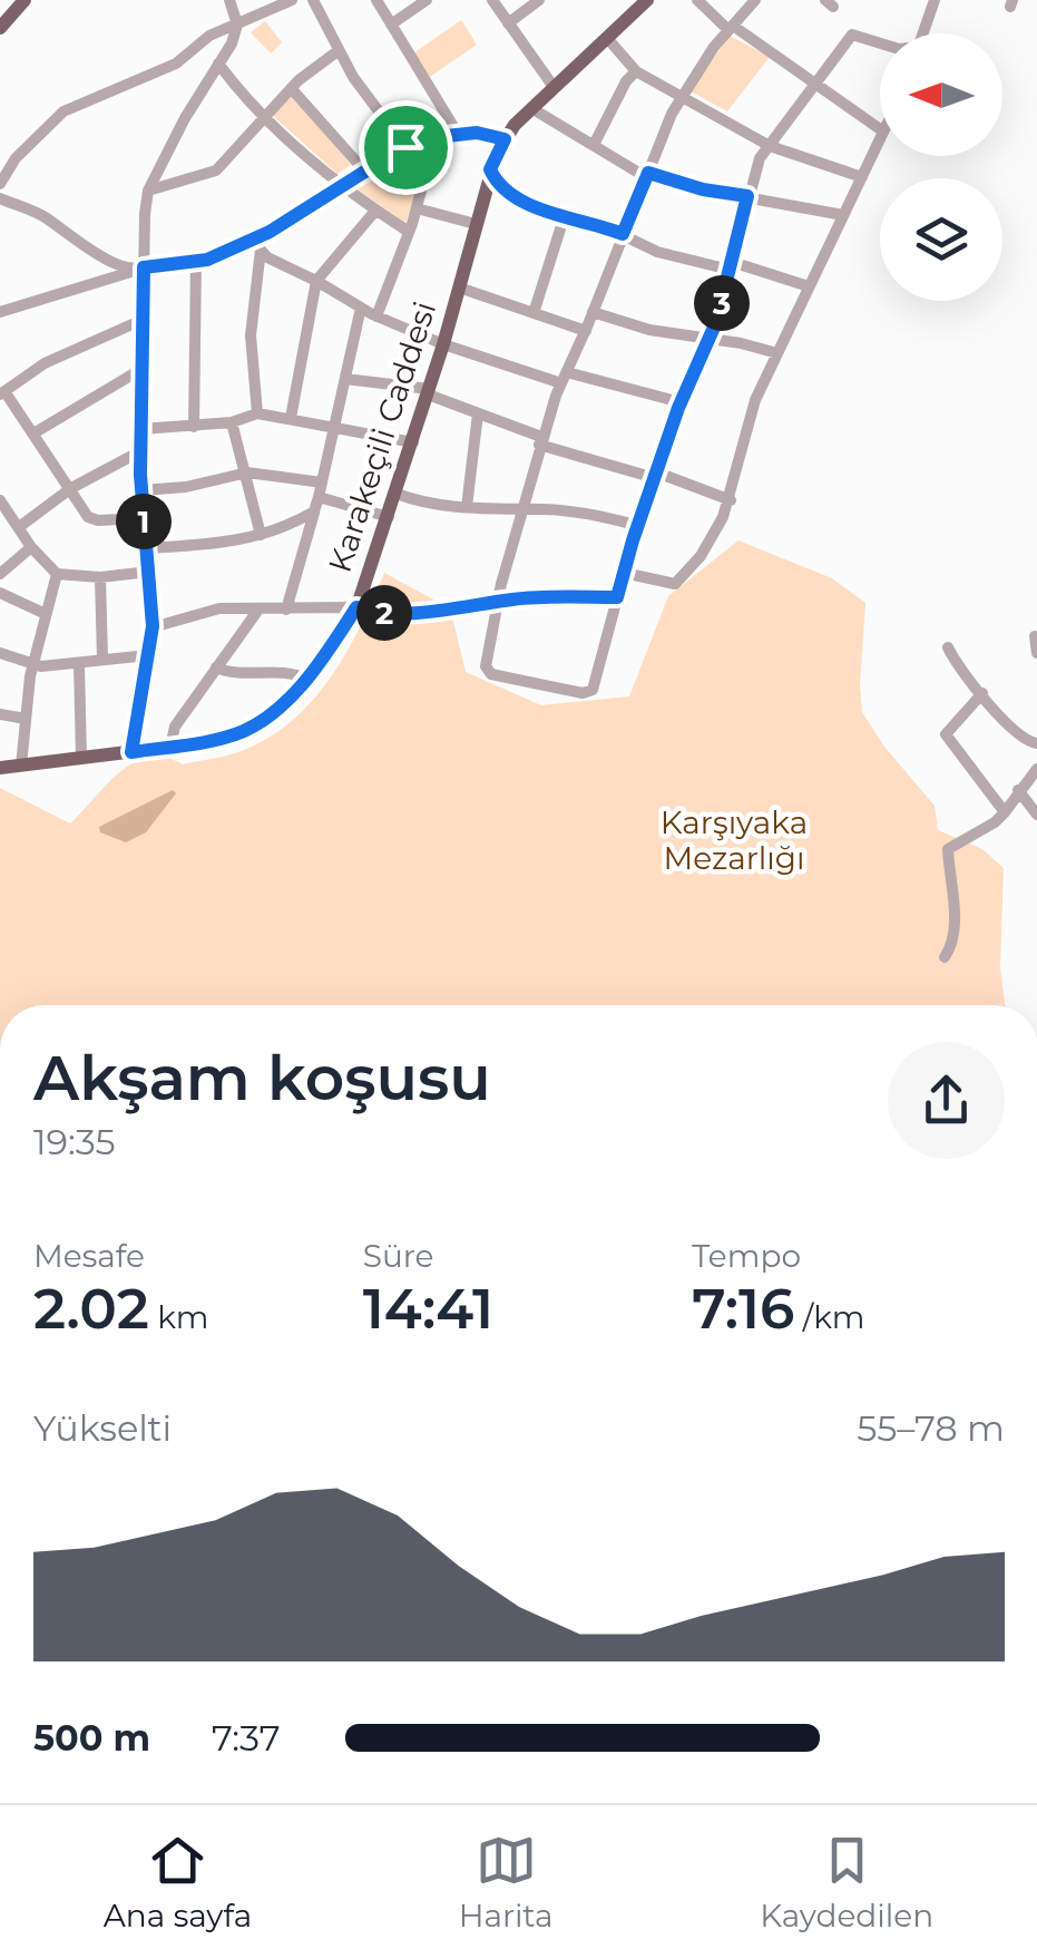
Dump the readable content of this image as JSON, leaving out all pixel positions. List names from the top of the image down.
{
  "streets": {
    "main road": ["Karakeçili Caddesi"]
  },
  "parks": ["Karşıyaka Mezarlığı"],
  "north": "left",
  "page": {
    "pins": ["3", "1", "2"],
    "heading": ["Akşam koşusu", "19:35"],
    "stats": [
      ["Mesafe", "2.02 km"],
      ["Süre", "14:41"],
      ["Tempo", "7:16 /km"]
    ],
    "chart": ["Yükselti", "55–78 m"],
    "list": [
      {
        "name": "500 m",
        "note": "7:37"
      }
    ],
    "tabs": ["Ana sayfa", "Harita", "Kaydedilen"]
  }
}
